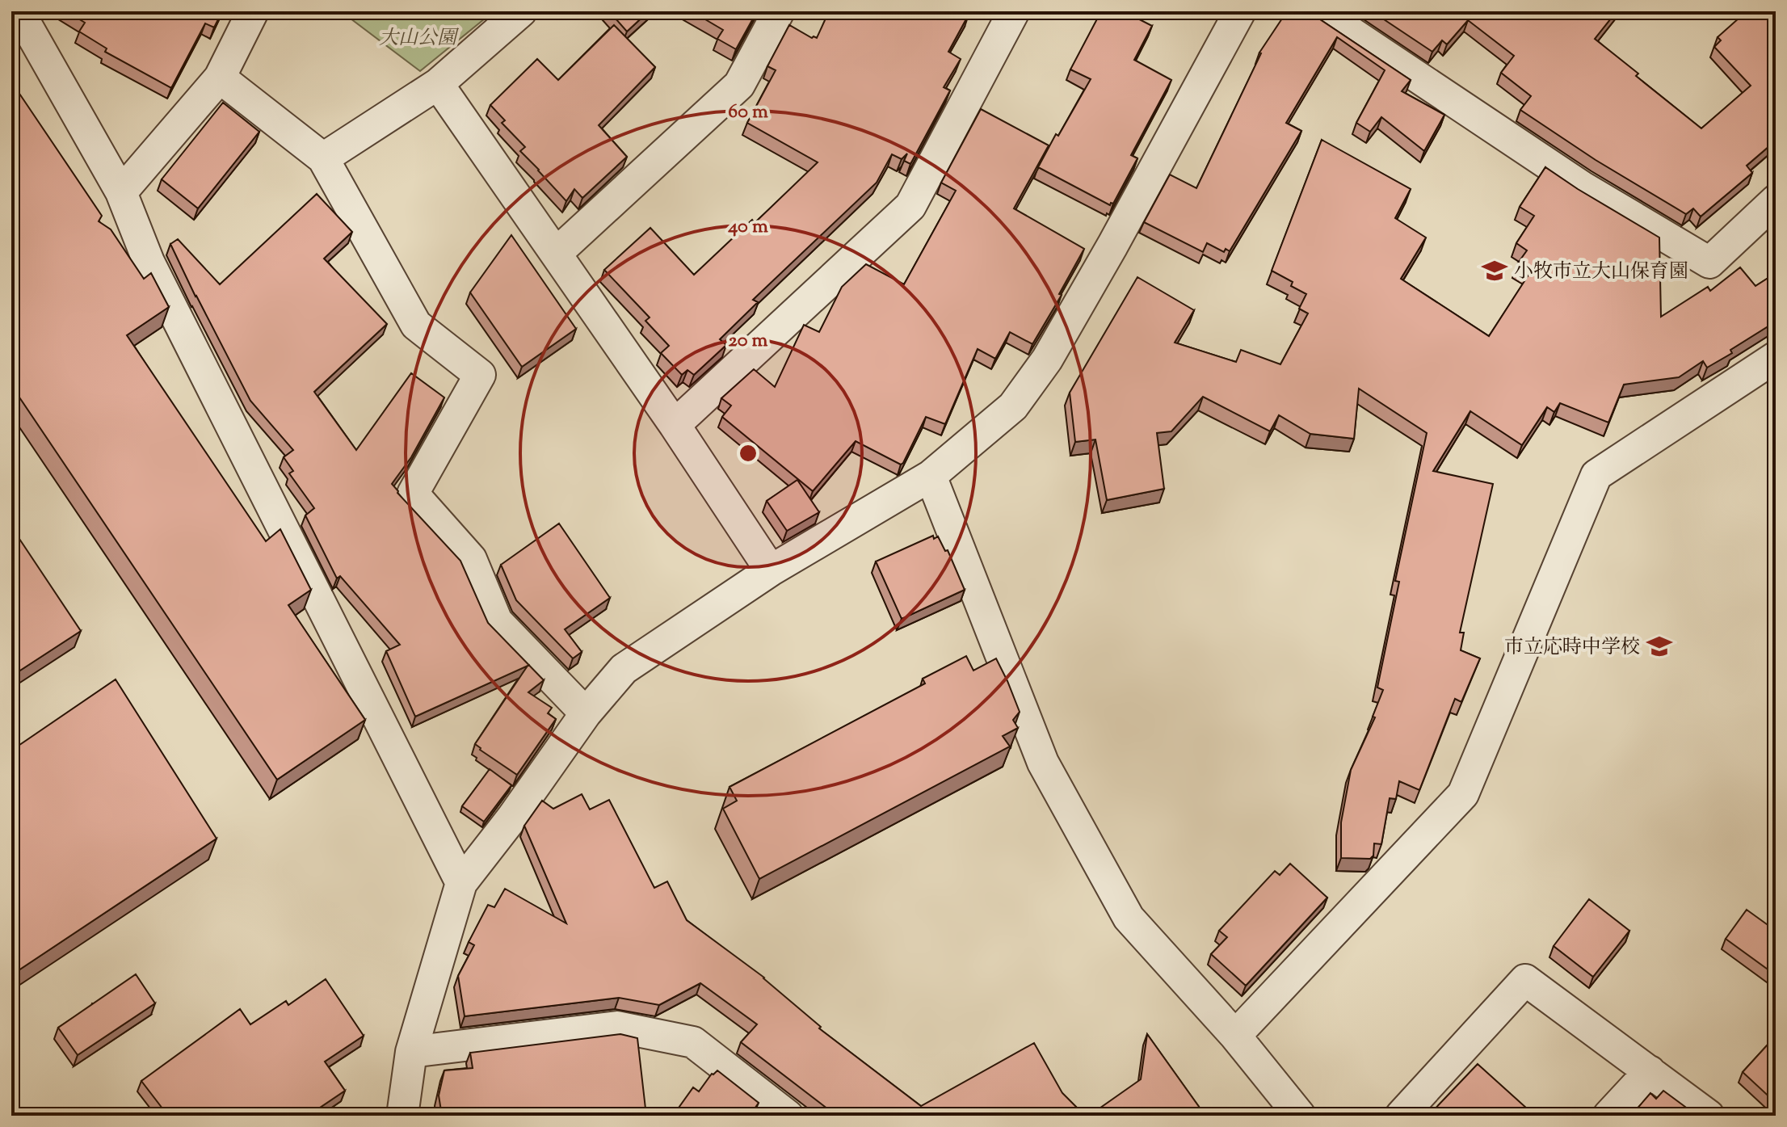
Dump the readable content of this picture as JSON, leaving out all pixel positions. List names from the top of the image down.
{
  "parks": ["大山公園"],
  "places": {
    "school or university": ["小牧市立大山保育園", "市立応時中学校"]
  },
  "rings": ["60 m", "40 m", "20 m"]
}
